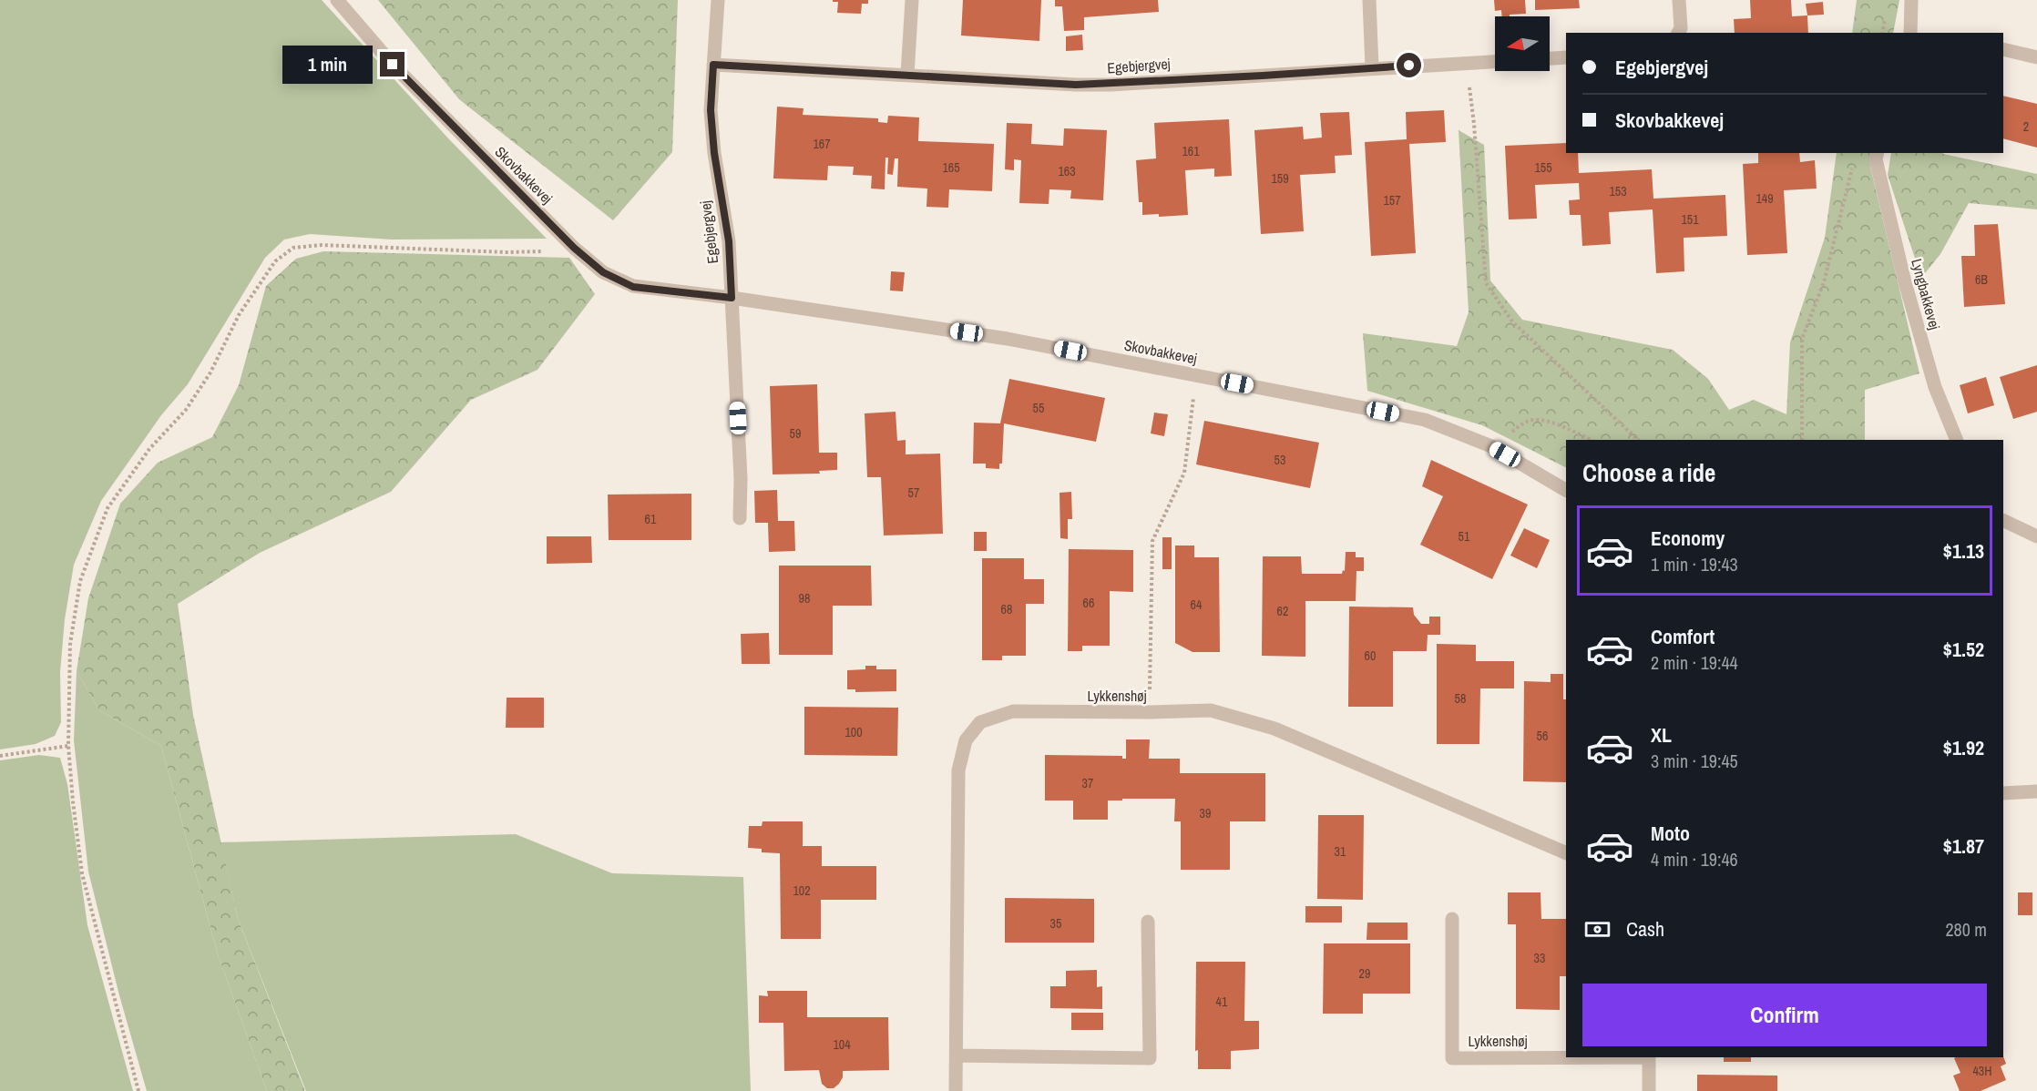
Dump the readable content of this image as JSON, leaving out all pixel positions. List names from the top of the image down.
{
  "streets": {
    "street": [
      "Egebjergvej",
      "Skovbakkevej",
      "Lyngbakkevej",
      "Lykkenshøj"
    ]
  },
  "crossings": [
    ["Egebjergvej", "Skovbakkevej"]
  ],
  "house_numbers": [
    "2",
    "167",
    "161",
    "165",
    "155",
    "163",
    "159",
    "153",
    "149",
    "157",
    "151",
    "6B",
    "55",
    "59",
    "53",
    "57",
    "61",
    "51",
    "98",
    "66",
    "64",
    "68",
    "62",
    "60",
    "58",
    "100",
    "56",
    "37",
    "39",
    "31",
    "102",
    "35",
    "33",
    "29",
    "41",
    "104",
    "43H"
  ],
  "north": "left",
  "page": {
    "banner": ["Egebjergvej", "Skovbakkevej"],
    "bubble": "1 min",
    "heading": "Choose a ride",
    "list": [
      {
        "name": "Economy",
        "note": "1 min · 19:43",
        "value": "$1.13"
      },
      {
        "name": "Comfort",
        "note": "2 min · 19:44",
        "value": "$1.52"
      },
      {
        "name": "XL",
        "note": "3 min · 19:45",
        "value": "$1.92"
      },
      {
        "name": "Moto",
        "note": "4 min · 19:46",
        "value": "$1.87"
      }
    ],
    "pay": ["Cash", "280 m"],
    "buttons": "Confirm"
  }
}
